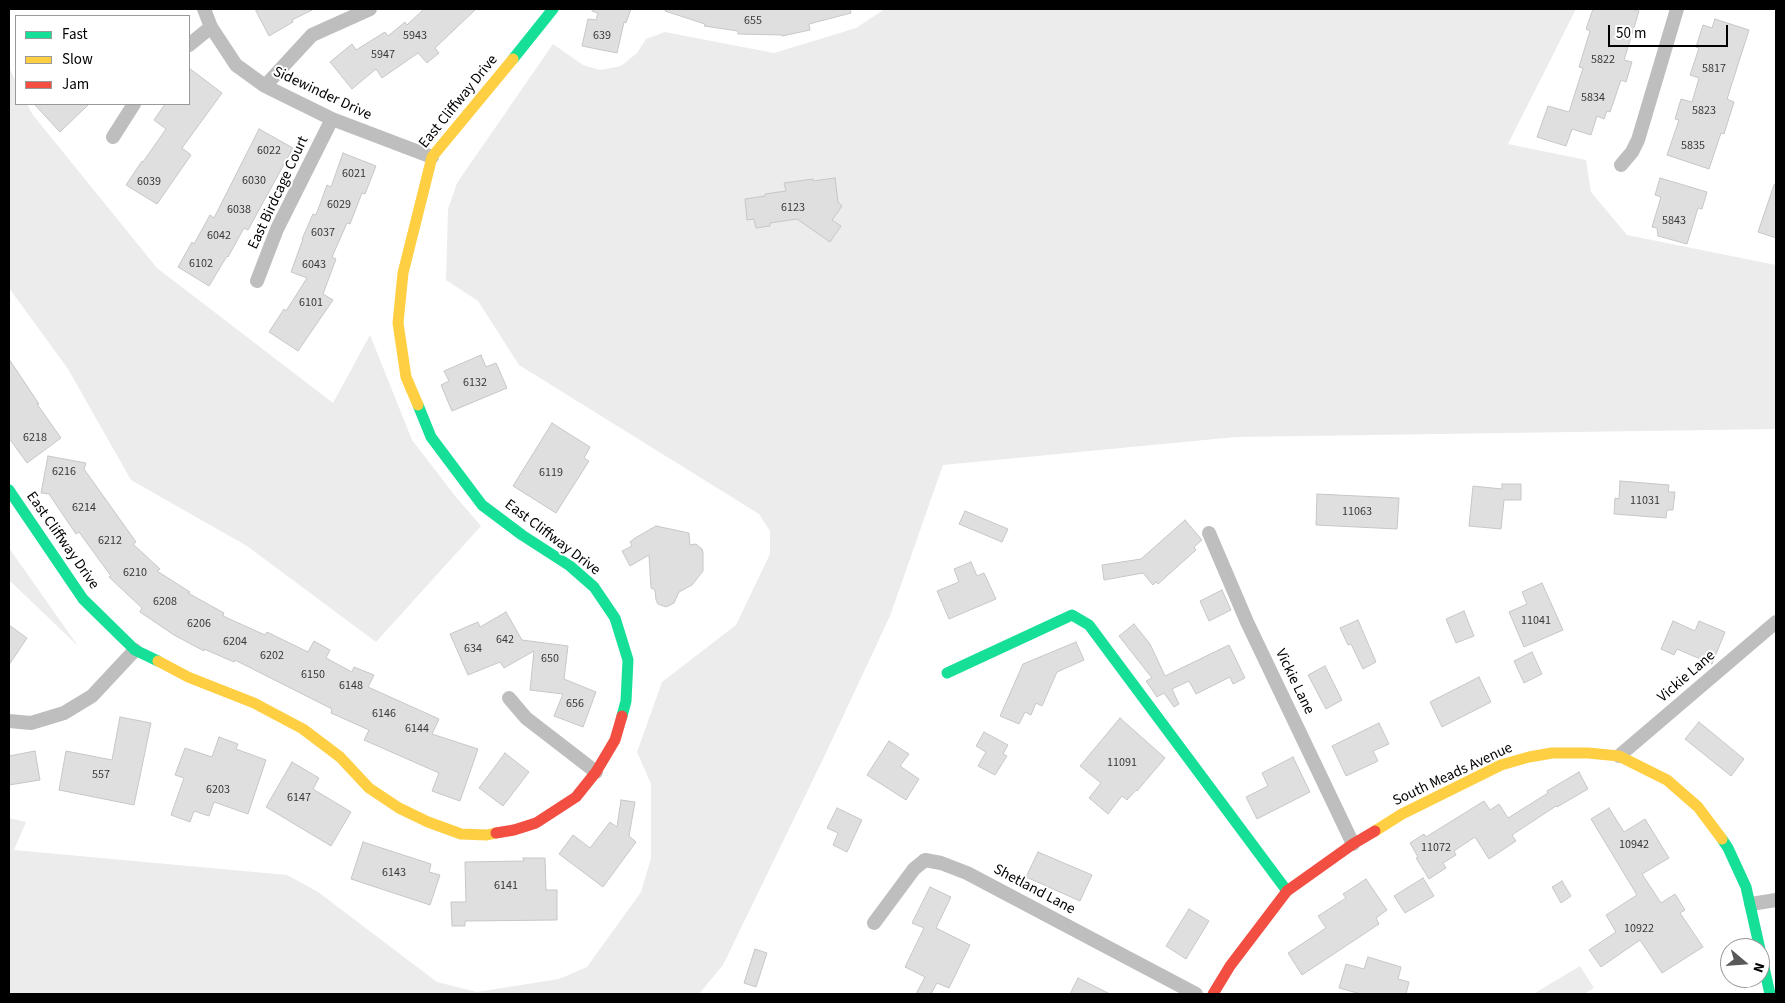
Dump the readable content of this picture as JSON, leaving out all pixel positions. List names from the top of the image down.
{
  "streets": {
    "street": [
      "Sidewinder Drive",
      "East Cliffway Drive",
      "East Birdcage Court",
      "Vickie Lane",
      "South Meads Avenue",
      "Shetland Lane"
    ]
  },
  "crossings": [
    ["Sidewinder Drive", "East Cliffway Drive"],
    ["Sidewinder Drive", "East Birdcage Court"],
    ["Vickie Lane", "South Meads Avenue"]
  ],
  "house_numbers": [
    "655",
    "5943",
    "639",
    "5947",
    "5822",
    "5817",
    "5834",
    "5823",
    "5835",
    "6022",
    "6021",
    "6030",
    "6039",
    "6029",
    "6123",
    "6038",
    "5843",
    "6037",
    "6042",
    "6102",
    "6043",
    "6101",
    "6132",
    "6218",
    "6216",
    "6119",
    "11031",
    "6214",
    "11063",
    "6212",
    "6210",
    "6208",
    "11041",
    "6206",
    "642",
    "6204",
    "634",
    "6202",
    "650",
    "6150",
    "6148",
    "656",
    "6146",
    "6144",
    "11091",
    "557",
    "6203",
    "6147",
    "10942",
    "11072",
    "6143",
    "6141",
    "10922"
  ],
  "legend": ["Fast", "Slow", "Jam"],
  "scale_bar": "50 m",
  "north": "right"
}
